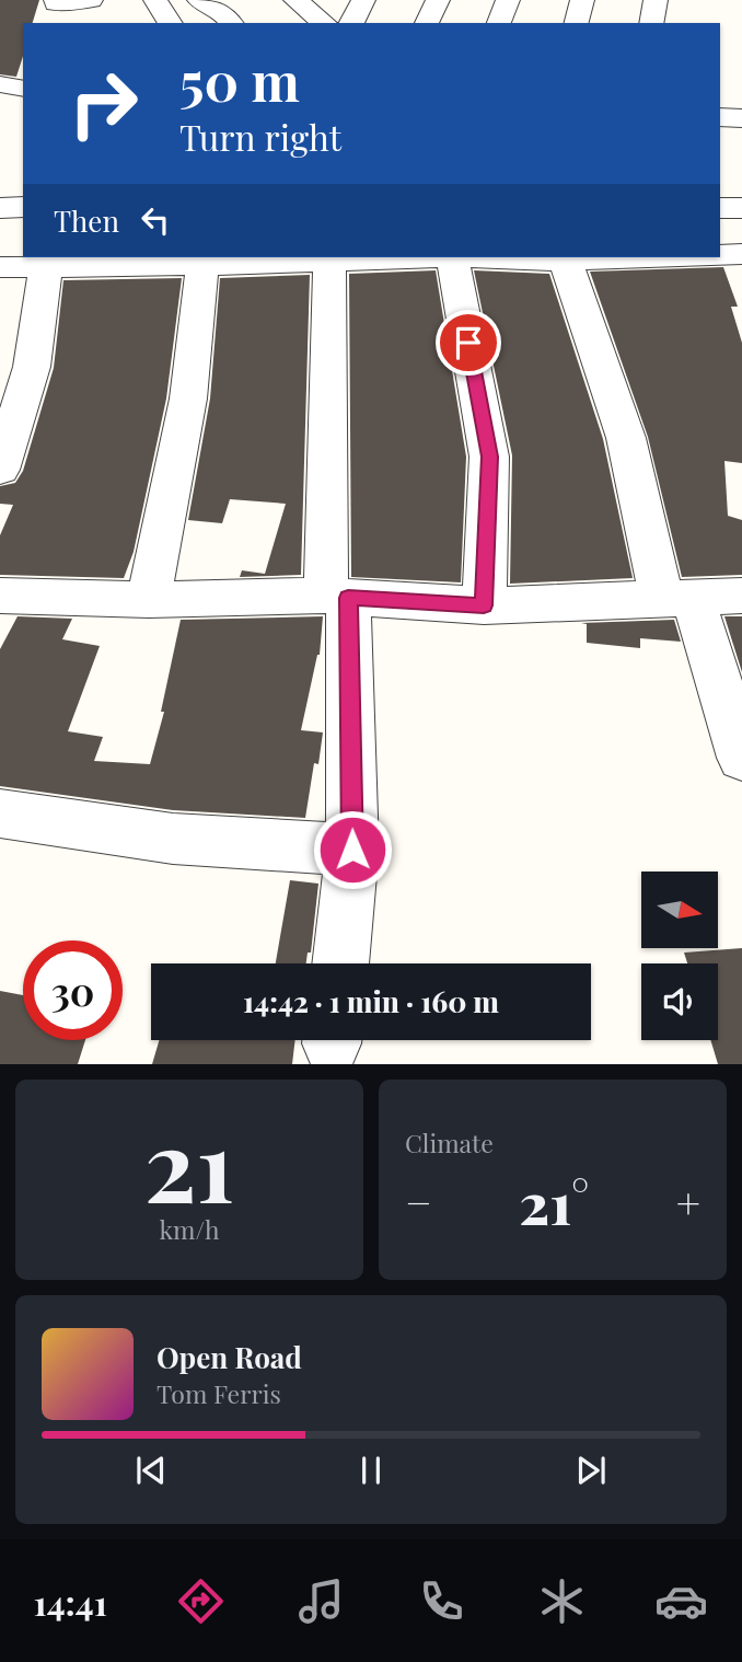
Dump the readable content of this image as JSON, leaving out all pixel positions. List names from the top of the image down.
{
  "north": "right",
  "page": {
    "turn": ["50 m", "Turn right"],
    "then": "Then",
    "limit": "30",
    "trip": "14:42 · 1 min · 160 m",
    "tile": [
      ["21", "km/h"],
      "Climate"
    ],
    "heat": ["−", "21°", "+"],
    "song": ["Open Road", "Tom Ferris"],
    "tabs": "14:41"
  }
}
